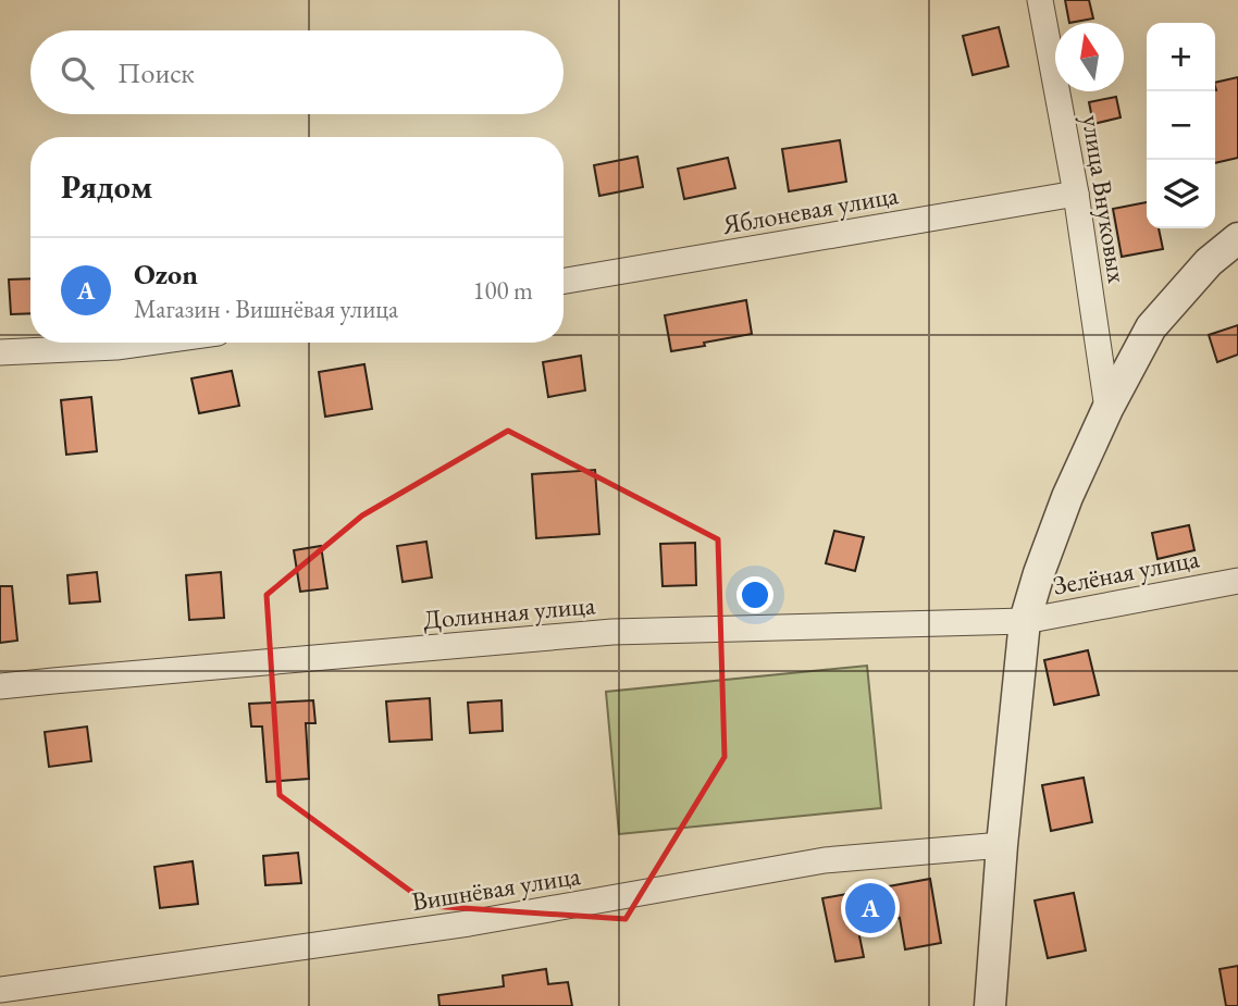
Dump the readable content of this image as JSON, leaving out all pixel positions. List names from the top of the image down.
{
  "streets": {
    "street": [
      "улица Внуковых",
      "Яблоневая улица",
      "Зелёная улица",
      "Долинная улица",
      "Вишнёвая улица"
    ]
  },
  "crossings": [
    ["улица Внуковых", "Яблоневая улица"],
    ["Зелёная улица", "Долинная улица"]
  ],
  "north": "top",
  "page": {
    "map_buttons": ["+", "−"],
    "search": "Поиск",
    "heading": "Рядом",
    "list": [
      {
        "mark": "A",
        "name": "Ozon",
        "note": "Магазин · Вишнёвая улица",
        "value": "100 m"
      }
    ],
    "pins": "A"
  }
}
